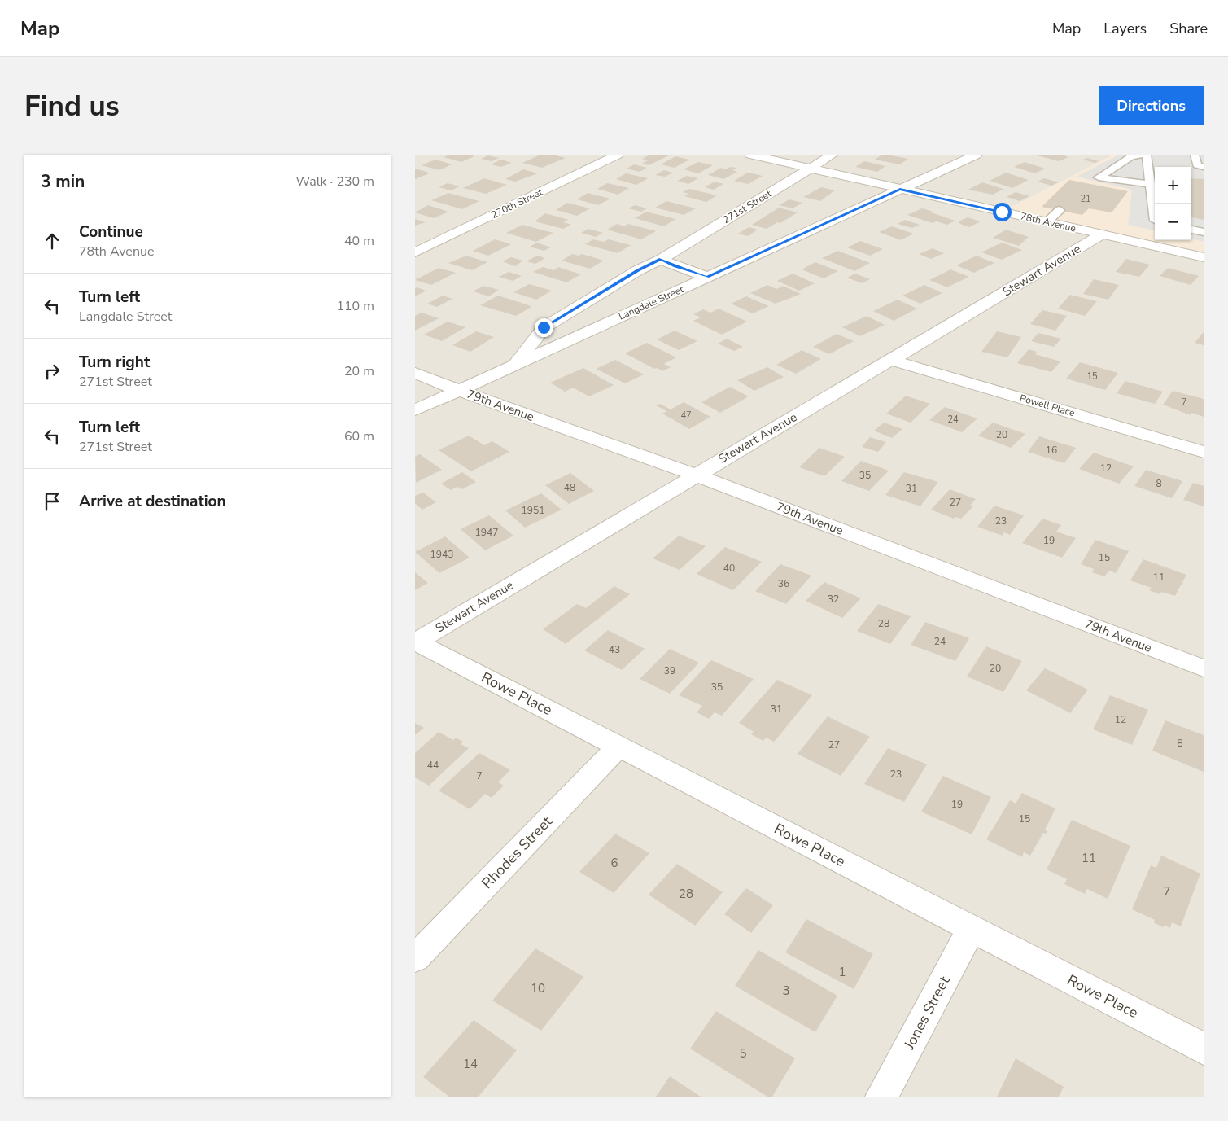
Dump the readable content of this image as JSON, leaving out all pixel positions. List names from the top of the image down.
{
  "streets": {
    "street": [
      "270th Street",
      "271st Street",
      "78th Avenue",
      "Stewart Avenue",
      "Langdale Street",
      "79th Avenue",
      "Powell Place",
      "Rowe Place",
      "Rhodes Street",
      "Jones Street"
    ]
  },
  "crossings": [
    ["271st Street", "78th Avenue"],
    ["271st Street", "Langdale Street"],
    ["78th Avenue", "Stewart Avenue"],
    ["78th Avenue", "Langdale Street"],
    ["Stewart Avenue", "79th Avenue"],
    ["Stewart Avenue", "Powell Place"],
    ["Stewart Avenue", "Rowe Place"],
    ["Langdale Street", "79th Avenue"],
    ["Rowe Place", "Rhodes Street"],
    ["Rowe Place", "Jones Street"]
  ],
  "house_numbers": [
    "21",
    "15",
    "7",
    "47",
    "24",
    "20",
    "16",
    "12",
    "35",
    "8",
    "48",
    "31",
    "27",
    "1951",
    "23",
    "1947",
    "19",
    "1943",
    "15",
    "40",
    "11",
    "36",
    "32",
    "28",
    "24",
    "43",
    "20",
    "39",
    "35",
    "31",
    "12",
    "8",
    "27",
    "44",
    "23",
    "7",
    "19",
    "15",
    "11",
    "6",
    "7",
    "28",
    "1",
    "10",
    "3",
    "5",
    "14"
  ],
  "page": {
    "header": "Map",
    "nav": ["Map", "Layers", "Share"],
    "buttons": "Directions",
    "title": "Find us",
    "heading": ["3 min", "Walk · 230 m"],
    "map_buttons": ["+", "−"],
    "list": [
      ["Continue", "78th Avenue", "40 m"],
      ["Turn left", "Langdale Street", "110 m"],
      ["Turn right", "271st Street", "20 m"],
      ["Turn left", "271st Street", "60 m"],
      "Arrive at destination"
    ]
  }
}
